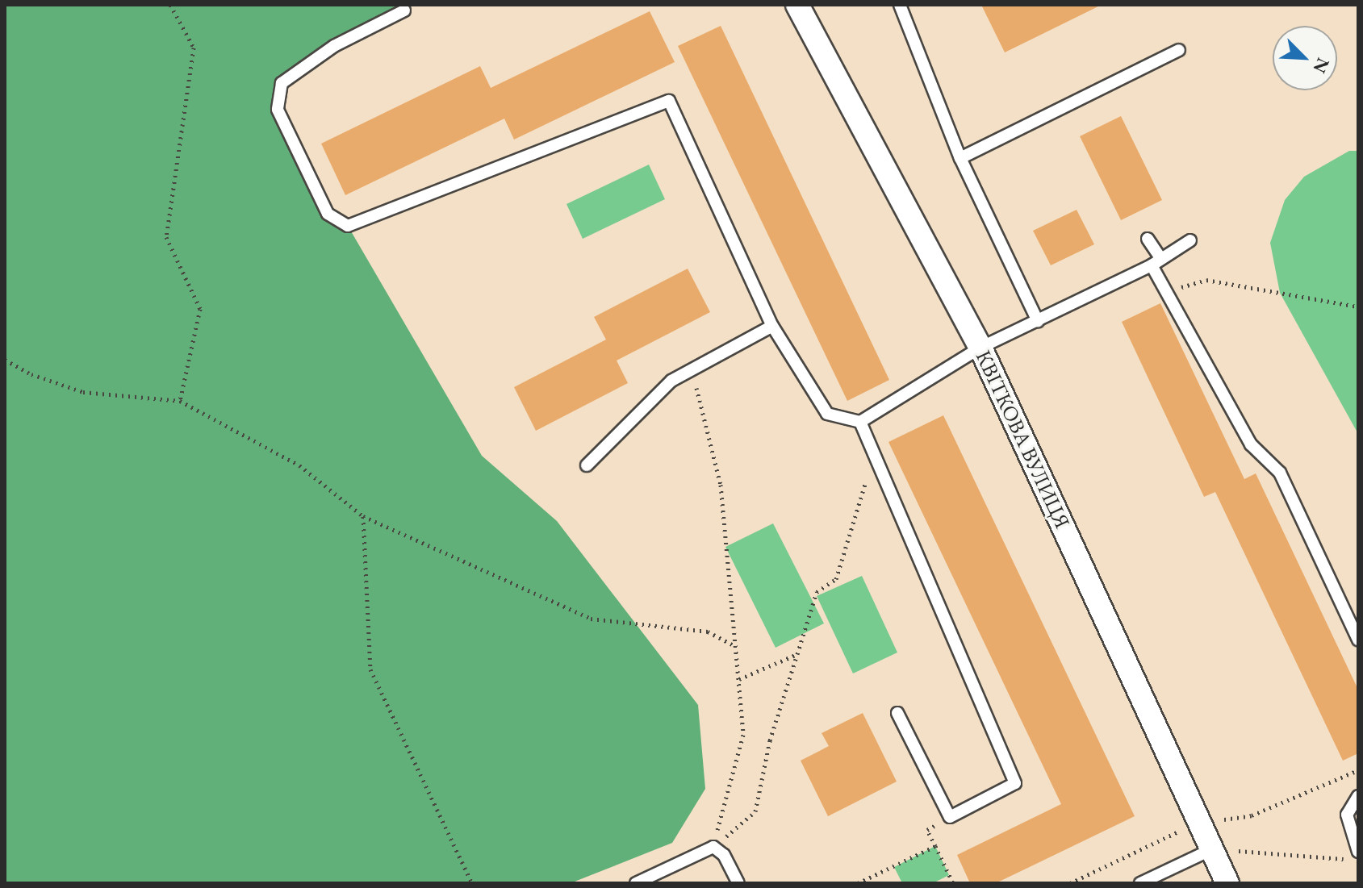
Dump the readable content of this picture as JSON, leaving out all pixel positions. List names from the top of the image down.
{
  "streets": {
    "street": ["КВІТКОВА ВУЛИЦЯ"]
  },
  "north": "bottom right"
}
